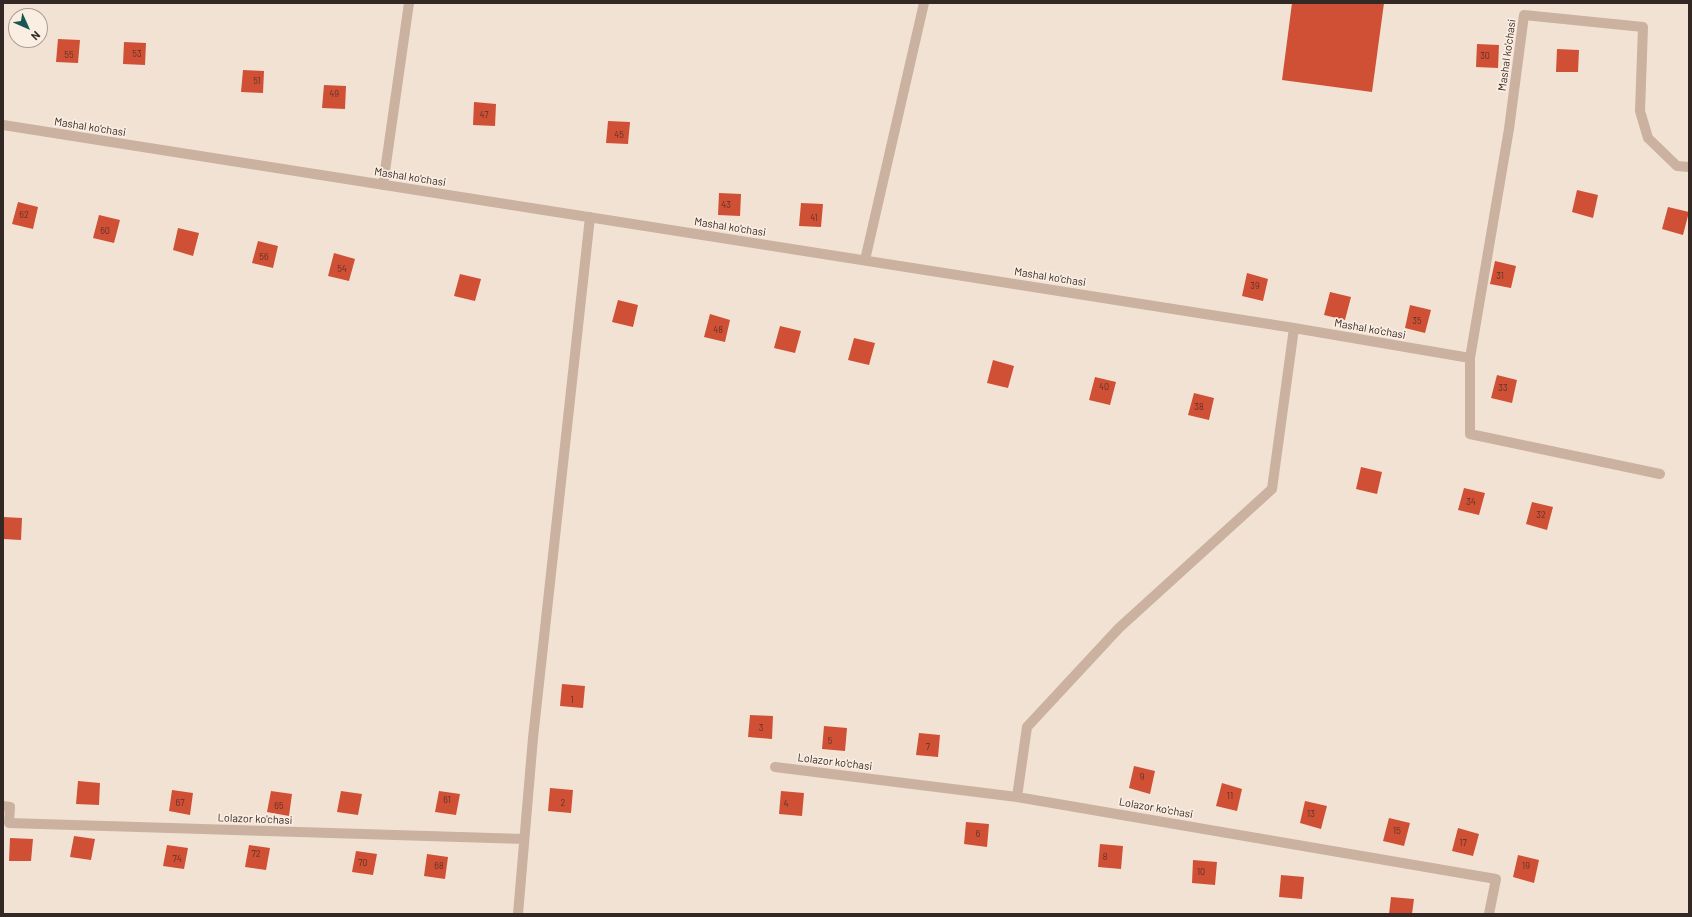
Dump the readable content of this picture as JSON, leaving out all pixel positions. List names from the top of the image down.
{
  "streets": {
    "street": ["Mashal ko'chasi", "Lolazor ko'chasi"]
  },
  "house_numbers": [
    "53",
    "55",
    "30",
    "51",
    "49",
    "47",
    "45",
    "43",
    "62",
    "41",
    "60",
    "56",
    "54",
    "31",
    "39",
    "35",
    "48",
    "40",
    "33",
    "38",
    "34",
    "32",
    "1",
    "3",
    "5",
    "7",
    "9",
    "11",
    "61",
    "67",
    "2",
    "4",
    "65",
    "13",
    "15",
    "6",
    "17",
    "72",
    "8",
    "74",
    "70",
    "68",
    "19",
    "10"
  ],
  "north": "bottom right"
}
